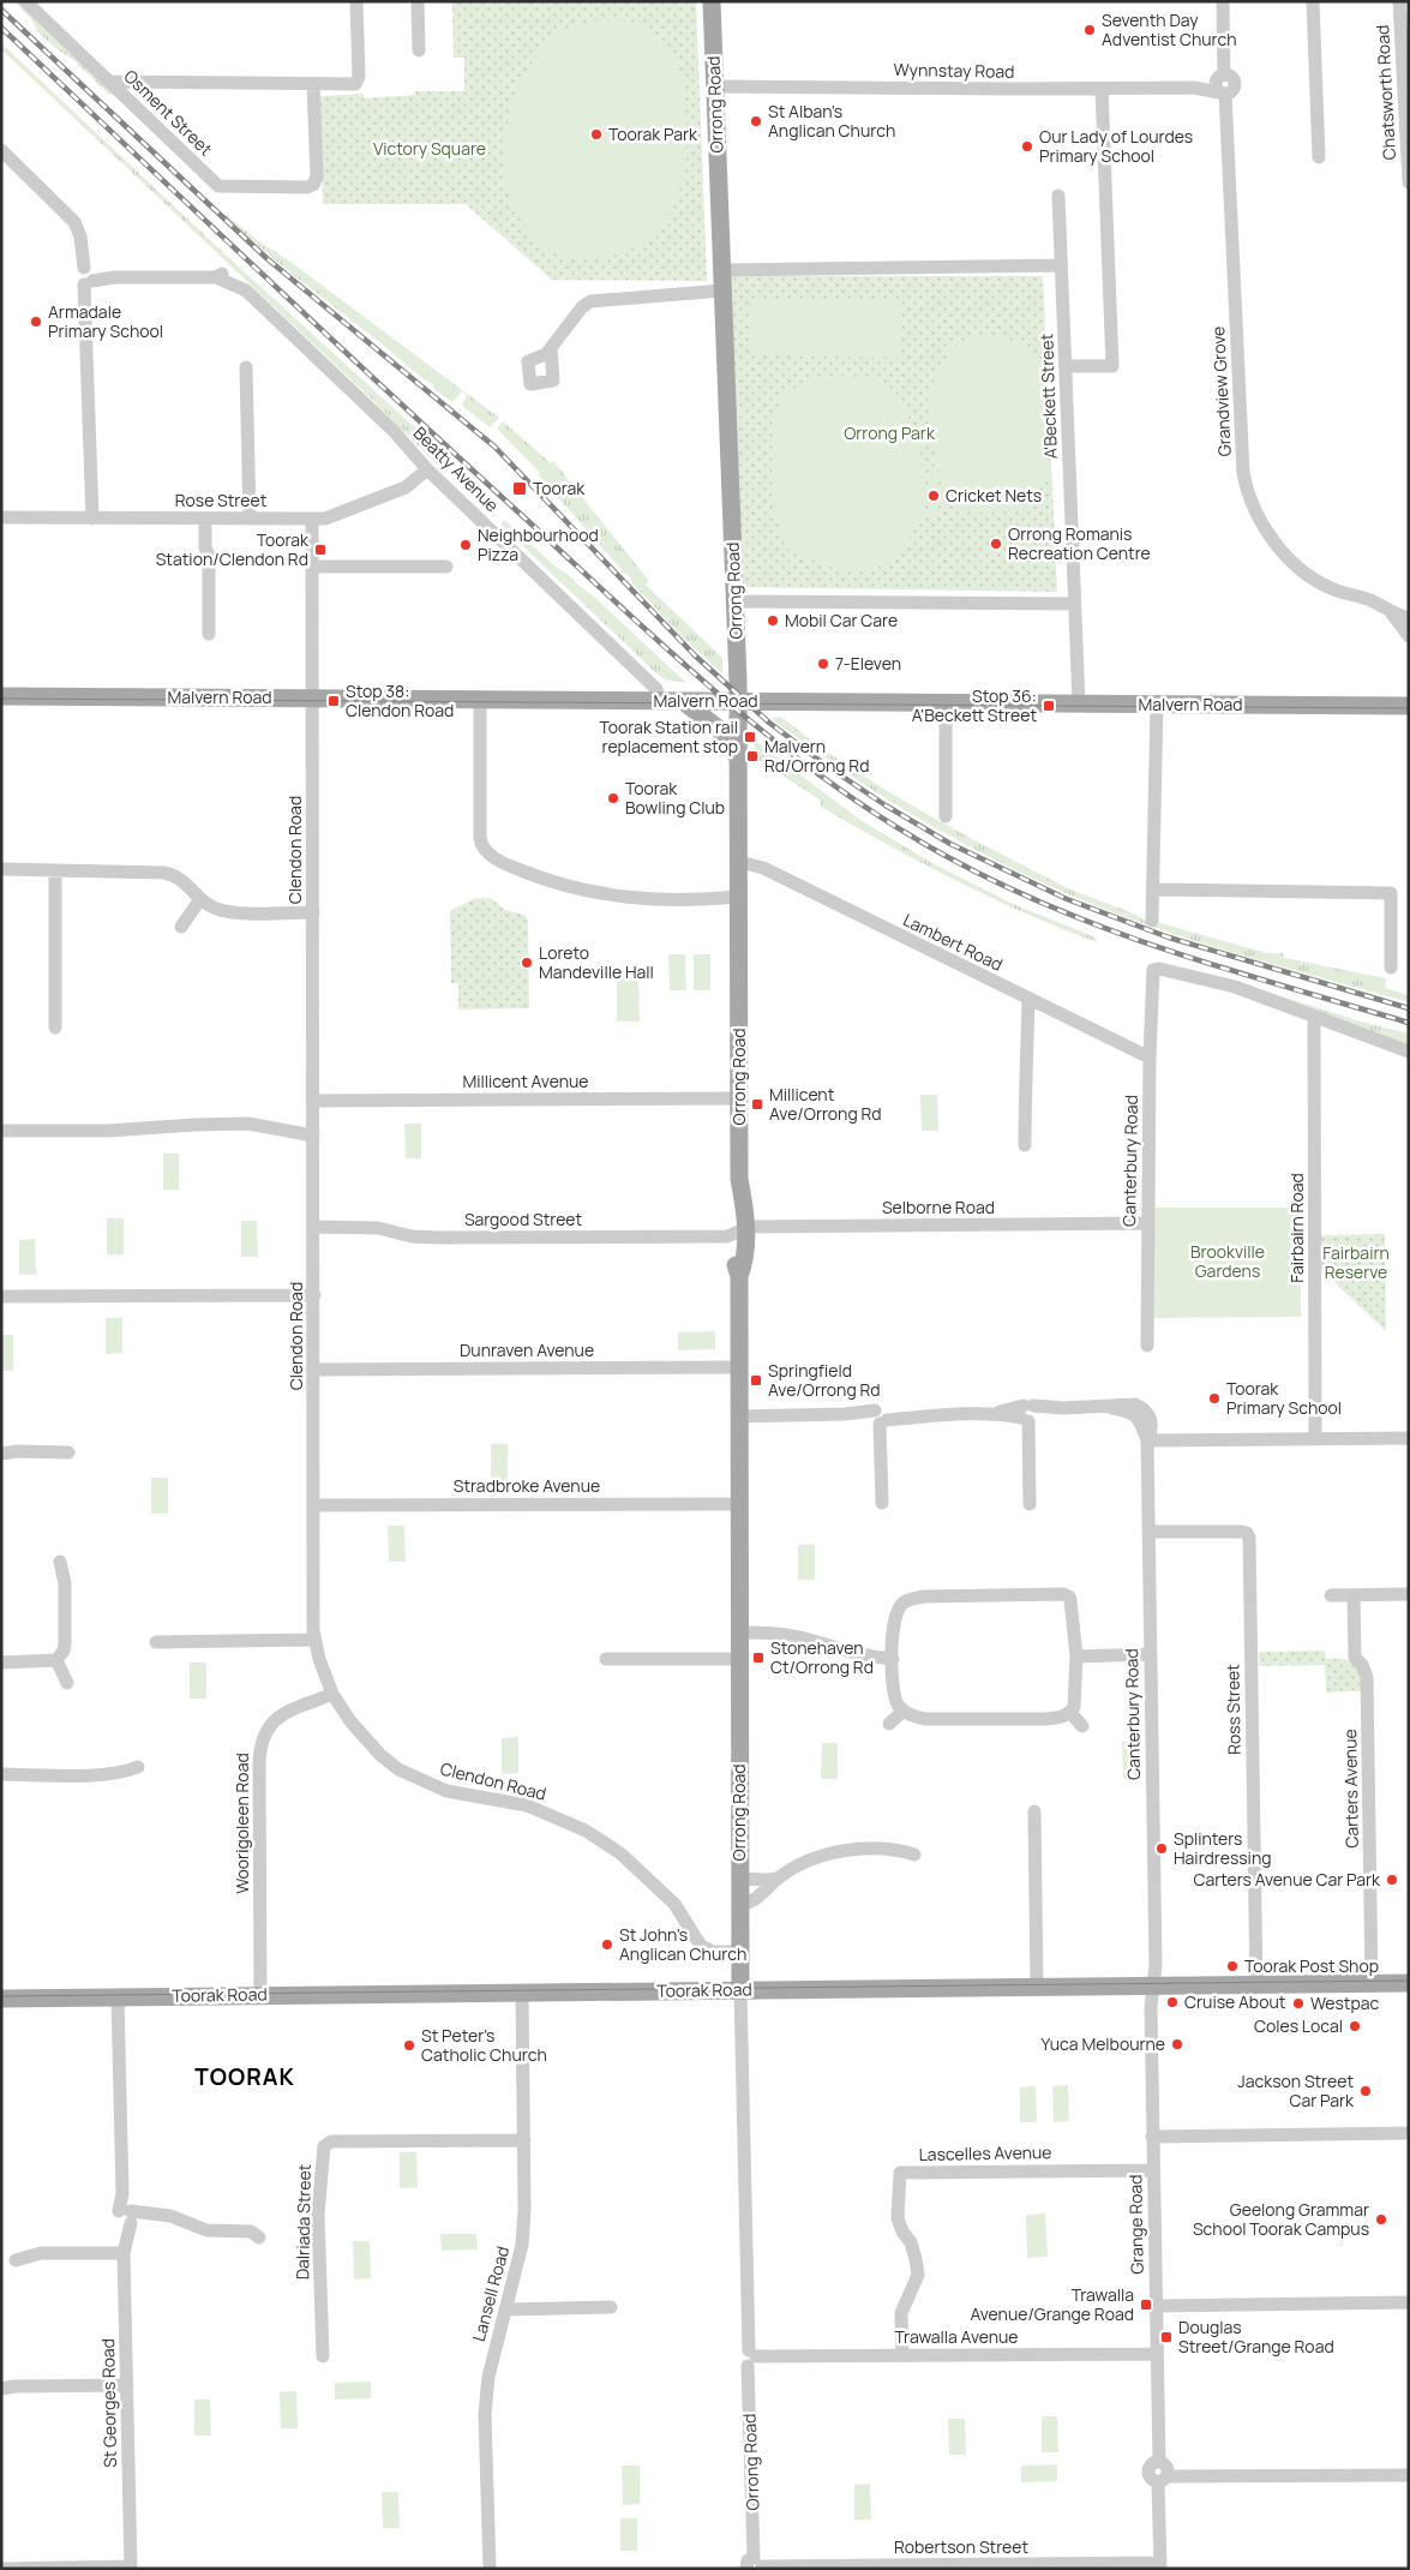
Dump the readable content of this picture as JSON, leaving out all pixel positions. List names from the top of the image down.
{
  "streets": {
    "main road": ["Orrong Road", "Malvern Road", "Toorak Road"],
    "street": [
      "Wynnstay Road",
      "Chatsworth Road",
      "Osment Street",
      "Grandview Grove",
      "A'Beckett Street",
      "Beatty Avenue",
      "Rose Street",
      "Clendon Road",
      "Lambert Road",
      "Millicent Avenue",
      "Canterbury Road",
      "Selborne Road",
      "Sargood Street",
      "Fairbairn Road",
      "Dunraven Avenue",
      "Stradbroke Avenue",
      "Ross Street",
      "Carters Avenue",
      "Woorigoleen Road",
      "Lascelles Avenue",
      "Dalriada Street",
      "Grange Road",
      "Lansell Road",
      "Trawalla Avenue",
      "St Georges Road",
      "Robertson Street"
    ]
  },
  "crossings": [
    ["Wynnstay Road", "Orrong Road"],
    ["Wynnstay Road", "Grandview Grove"],
    ["Orrong Road", "Malvern Road"],
    ["Orrong Road", "Clendon Road"],
    ["Orrong Road", "Lambert Road"],
    ["Orrong Road", "Millicent Avenue"],
    ["Orrong Road", "Selborne Road"],
    ["Orrong Road", "Sargood Street"],
    ["Orrong Road", "Dunraven Avenue"],
    ["Orrong Road", "Stradbroke Avenue"],
    ["Orrong Road", "Toorak Road"],
    ["Orrong Road", "Trawalla Avenue"],
    ["Orrong Road", "Robertson Street"],
    ["A'Beckett Street", "Malvern Road"],
    ["Beatty Avenue", "Rose Street"],
    ["Beatty Avenue", "Malvern Road"],
    ["Rose Street", "Clendon Road"],
    ["Malvern Road", "Clendon Road"],
    ["Clendon Road", "Millicent Avenue"],
    ["Clendon Road", "Sargood Street"],
    ["Clendon Road", "Dunraven Avenue"],
    ["Clendon Road", "Stradbroke Avenue"],
    ["Clendon Road", "Woorigoleen Road"],
    ["Lambert Road", "Canterbury Road"],
    ["Canterbury Road", "Selborne Road"],
    ["Canterbury Road", "Fairbairn Road"],
    ["Canterbury Road", "Ross Street"],
    ["Canterbury Road", "Toorak Road"],
    ["Canterbury Road", "Grange Road"],
    ["Selborne Road", "Sargood Street"],
    ["Ross Street", "Toorak Road"],
    ["Carters Avenue", "Toorak Road"],
    ["Woorigoleen Road", "Toorak Road"],
    ["Toorak Road", "Grange Road"],
    ["Toorak Road", "Lansell Road"],
    ["Toorak Road", "St Georges Road"],
    ["Lascelles Avenue", "Grange Road"],
    ["Lascelles Avenue", "Trawalla Avenue"],
    ["Dalriada Street", "Lansell Road"],
    ["Grange Road", "Trawalla Avenue"],
    ["Grange Road", "Robertson Street"]
  ],
  "districts": ["TOORAK"],
  "parks": [
    "Victory Square",
    "Orrong Park",
    "Brookville Gardens",
    "Fairbairn Reserve"
  ],
  "places": {
    "other": [
      "Seventh Day Adventist Church",
      "St Alban's Anglican Church",
      "Toorak Park",
      "Our Lady of Lourdes Primary School",
      "Armadale Primary School",
      "Cricket Nets",
      "Orrong Romanis Recreation Centre",
      "Neighbourhood Pizza",
      "Mobil Car Care",
      "7-Eleven",
      "Toorak Bowling Club",
      "Loreto Mandeville Hall",
      "Toorak Primary School",
      "Splinters Hairdressing",
      "Carters Avenue Car Park",
      "St John's Anglican Church",
      "Toorak Post Shop",
      "Cruise About",
      "Westpac",
      "Coles Local",
      "Yuca Melbourne",
      "St Peter's Catholic Church",
      "Jackson Street Car Park",
      "Geelong Grammar School Toorak Campus"
    ],
    "transit": [
      "Toorak",
      "Toorak Station/Clendon Rd",
      "Stop 38: Clendon Road",
      "Stop 36: A'Beckett Street",
      "Toorak Station rail replacement stop",
      "Malvern Rd/Orrong Rd",
      "Millicent Ave/Orrong Rd",
      "Springfield Ave/Orrong Rd",
      "Stonehaven Ct/Orrong Rd",
      "Trawalla Avenue/Grange Road",
      "Douglas Street/Grange Road"
    ]
  }
}
